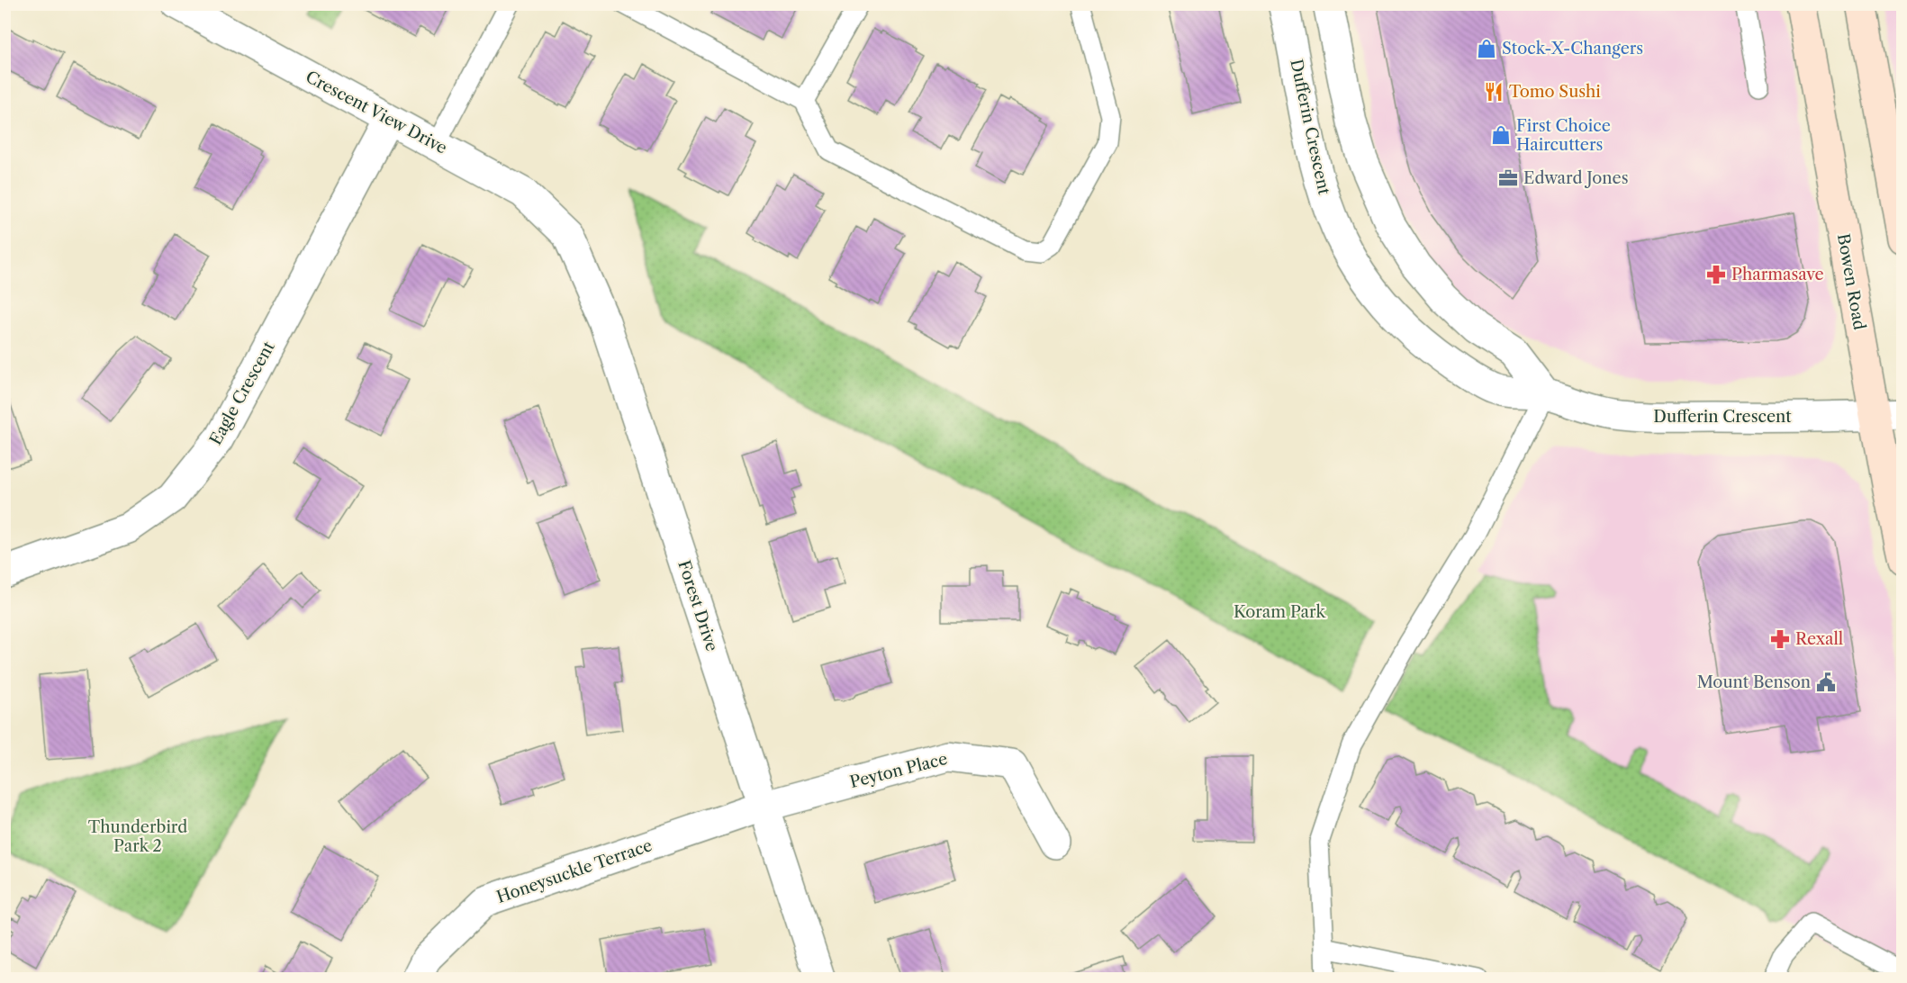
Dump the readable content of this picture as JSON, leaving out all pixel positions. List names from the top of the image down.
{
  "streets": {
    "main road": ["Bowen Road"],
    "street": [
      "Crescent View Drive",
      "Dufferin Crescent",
      "Eagle Crescent",
      "Forest Drive",
      "Peyton Place",
      "Honeysuckle Terrace"
    ]
  },
  "crossings": [
    ["Crescent View Drive", "Eagle Crescent"],
    ["Crescent View Drive", "Forest Drive"],
    ["Dufferin Crescent", "Bowen Road"],
    ["Forest Drive", "Peyton Place"],
    ["Forest Drive", "Honeysuckle Terrace"],
    ["Peyton Place", "Honeysuckle Terrace"]
  ],
  "parks": ["Koram Park", "Thunderbird Park 2"],
  "places": {
    "shop": ["Stock-X-Changers", "First Choice Haircutters"],
    "restaurant": ["Tomo Sushi"],
    "office": ["Edward Jones"],
    "pharmacy": ["Pharmasave", "Rexall"],
    "public building": ["Mount Benson"]
  }
}
